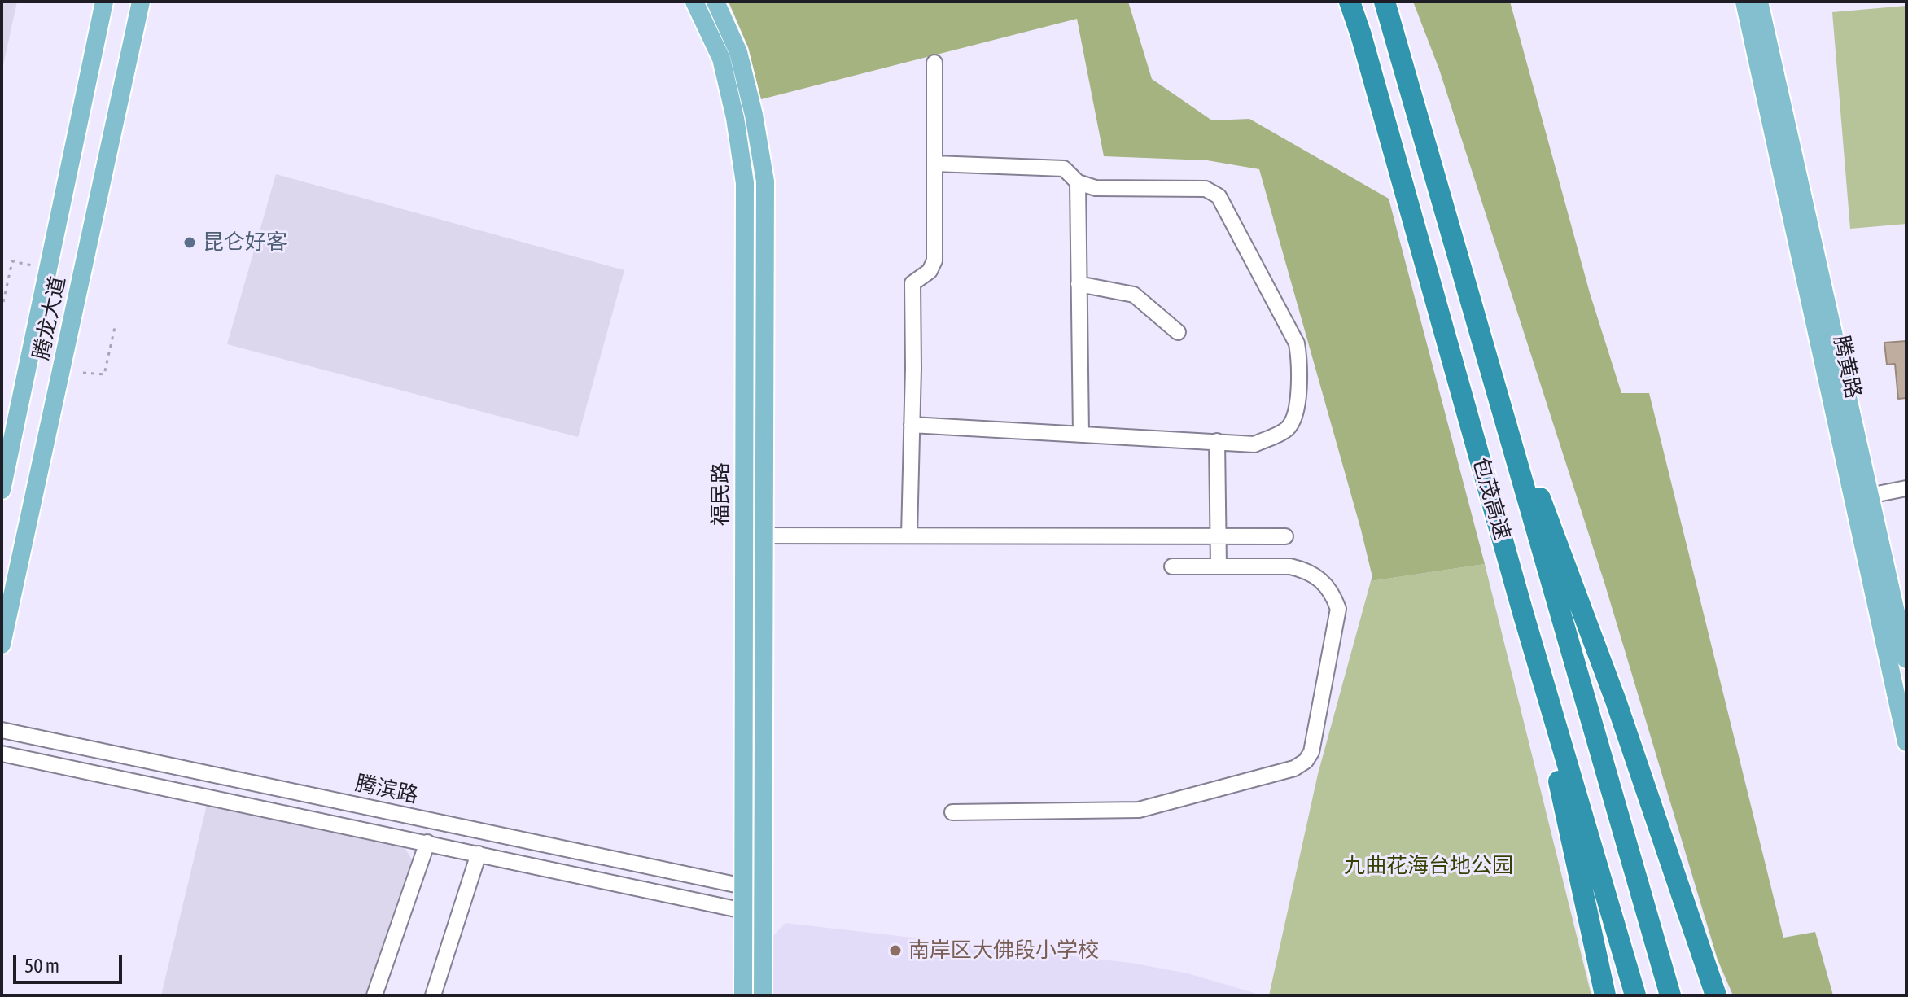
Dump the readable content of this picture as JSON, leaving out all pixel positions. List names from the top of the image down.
{
  "streets": {
    "highway": ["包茂高速"],
    "main road": ["腾龙大道", "腾黄路", "福民路"],
    "street": ["腾滨路"]
  },
  "crossings": [
    ["福民路", "腾滨路"]
  ],
  "parks": ["九曲花海台地公园"],
  "places": ["昆仑好客", "南岸区大佛段小学校"],
  "scale_bar": "50 m"
}
